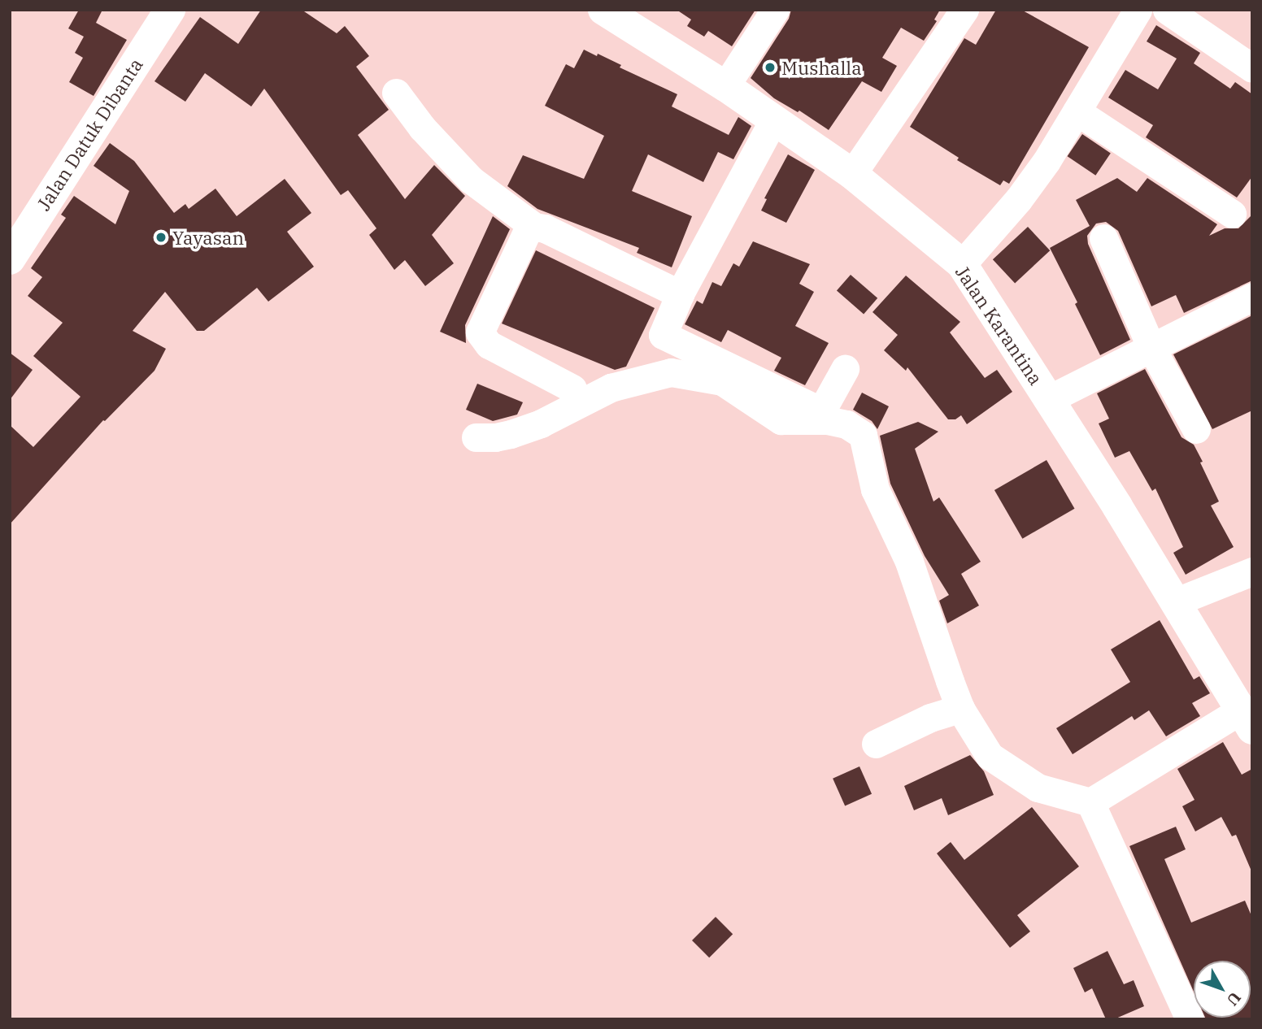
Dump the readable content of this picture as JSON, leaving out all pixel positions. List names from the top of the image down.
{
  "streets": {
    "street": ["Jalan Datuk Dibanta", "Jalan Karantina"]
  },
  "places": ["Mushalla", "Yayasan"],
  "north": "bottom right"
}
